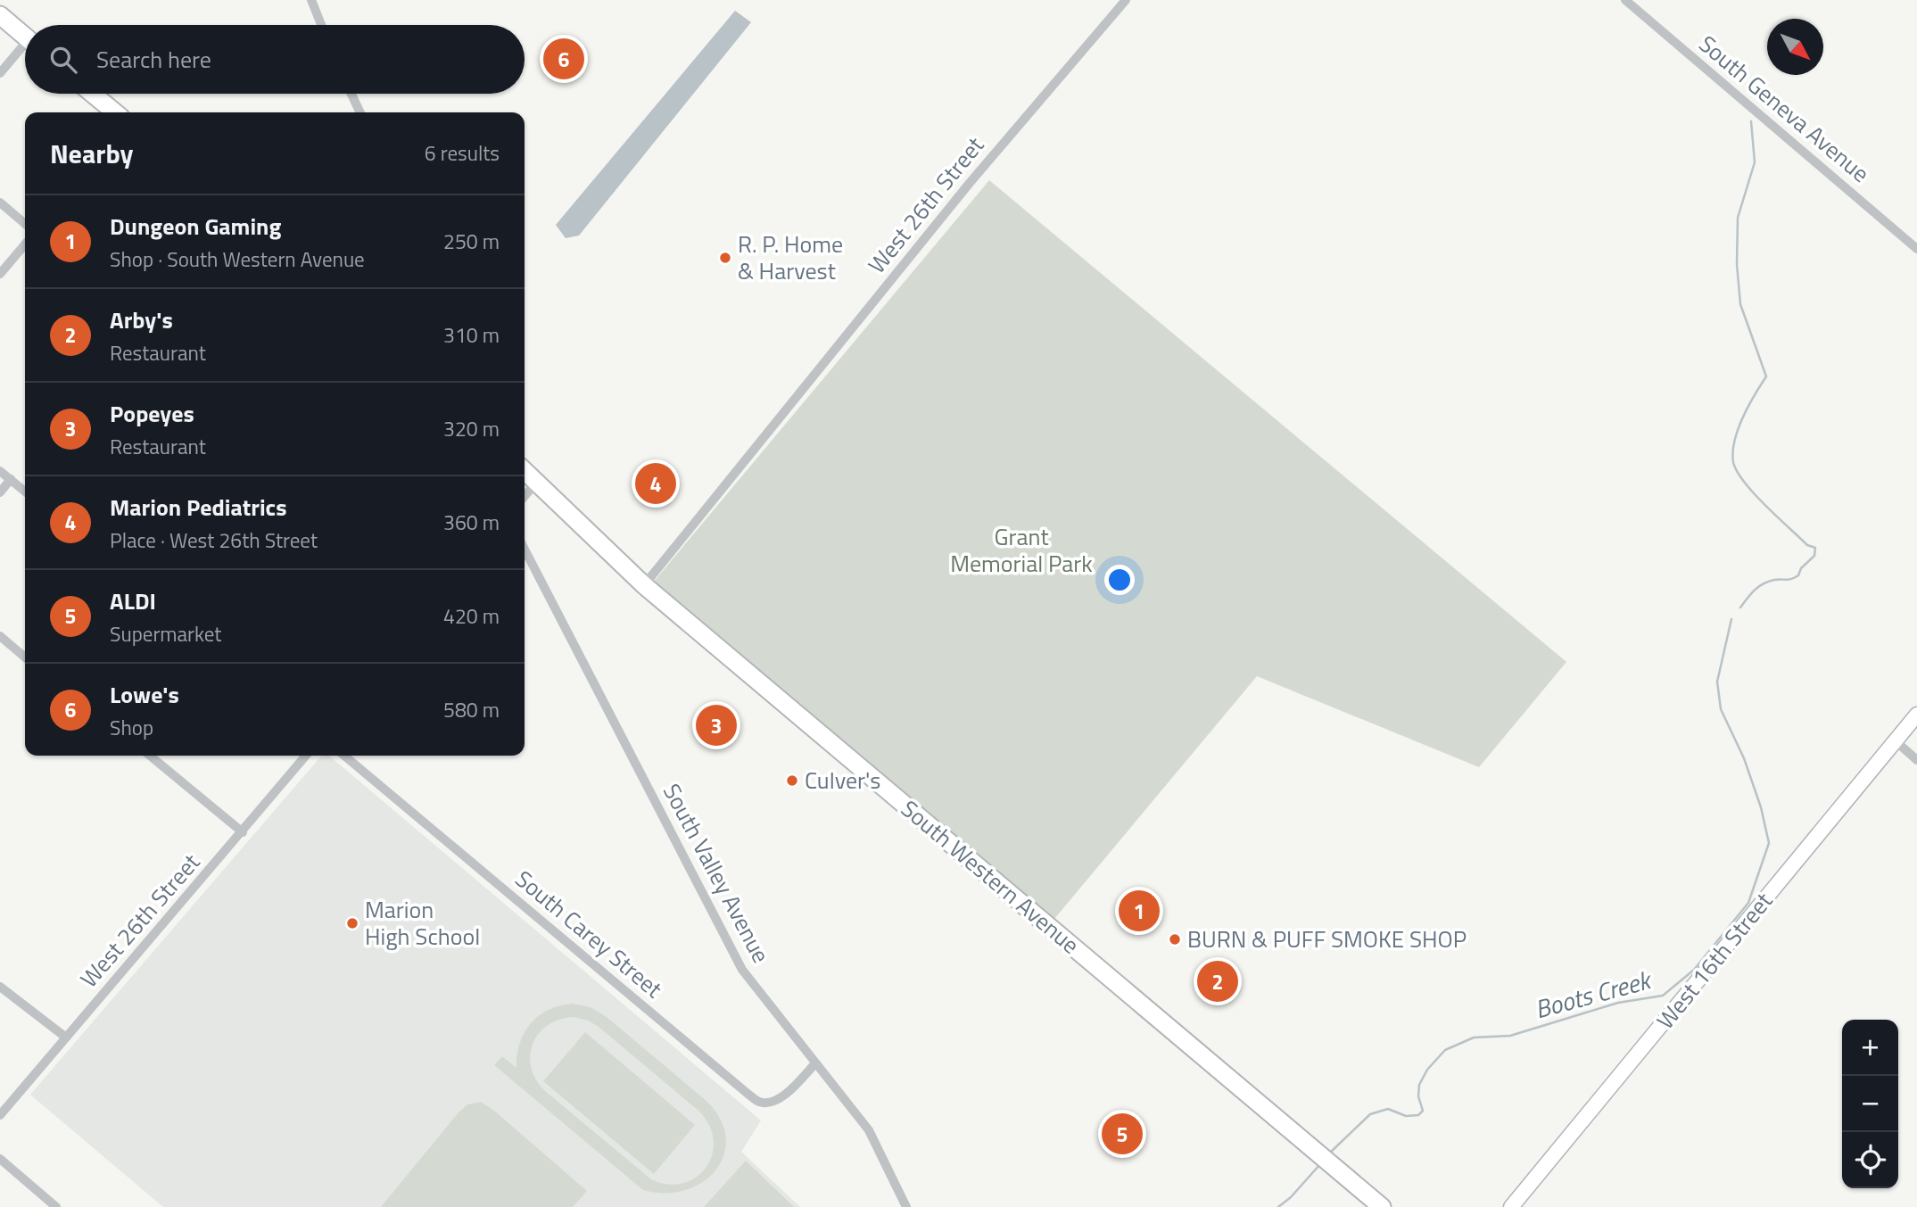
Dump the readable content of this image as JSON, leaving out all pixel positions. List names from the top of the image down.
{
  "streets": {
    "highway": ["South Western Avenue"],
    "street": [
      "South Geneva Avenue",
      "West 26th Street",
      "South Valley Avenue",
      "South Carey Street",
      "West 16th Street"
    ]
  },
  "crossings": [
    ["West 26th Street", "South Western Avenue"],
    ["South Valley Avenue", "South Carey Street"]
  ],
  "water": ["Boots Creek"],
  "parks": ["Grant Memorial Park"],
  "places": [
    "R. P. Home & Harvest",
    "Culver's",
    "Marion High School",
    "BURN & PUFF SMOKE SHOP"
  ],
  "north": "bottom right",
  "page": {
    "search": "Search here",
    "pins": [
      "6",
      "4",
      "3",
      "1",
      "2",
      "5"
    ],
    "heading": ["Nearby", "6 results"],
    "list": [
      {
        "mark": "1",
        "name": "Dungeon Gaming",
        "note": "Shop · South Western Avenue",
        "value": "250 m"
      },
      {
        "mark": "2",
        "name": "Arby's",
        "note": "Restaurant",
        "value": "310 m"
      },
      {
        "mark": "3",
        "name": "Popeyes",
        "note": "Restaurant",
        "value": "320 m"
      },
      {
        "mark": "4",
        "name": "Marion Pediatrics",
        "note": "Place · West 26th Street",
        "value": "360 m"
      },
      {
        "mark": "5",
        "name": "ALDI",
        "note": "Supermarket",
        "value": "420 m"
      },
      {
        "mark": "6",
        "name": "Lowe's",
        "note": "Shop",
        "value": "580 m"
      }
    ],
    "map_buttons": ["+", "−"]
  }
}
